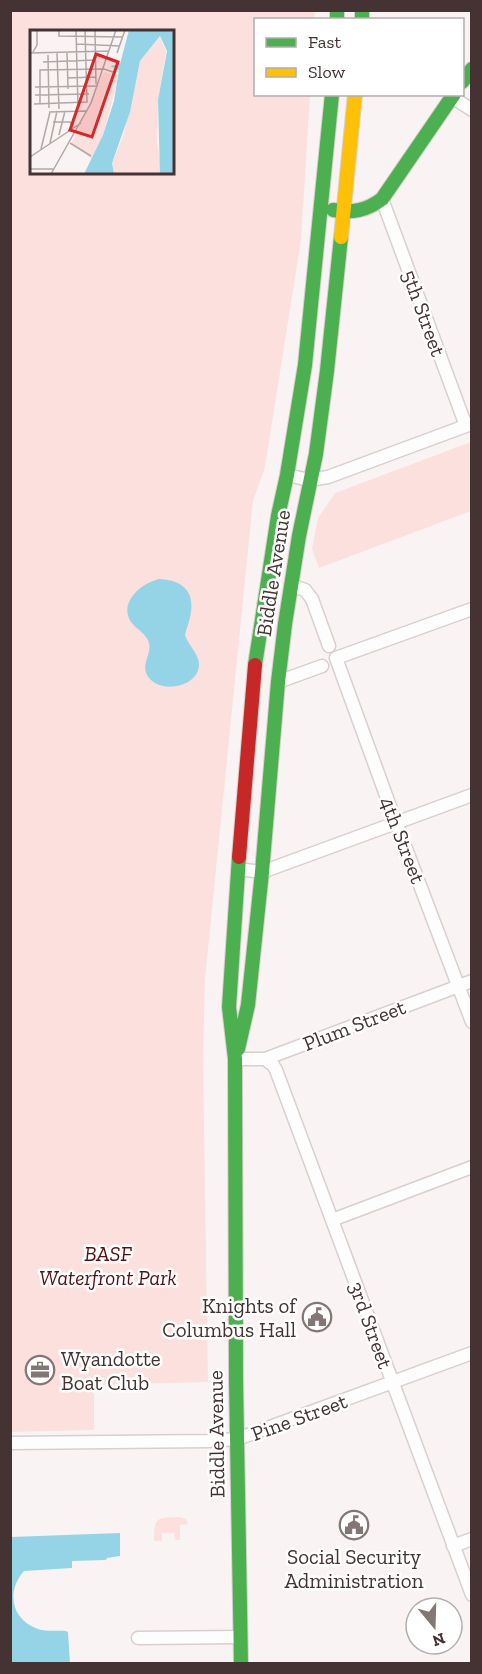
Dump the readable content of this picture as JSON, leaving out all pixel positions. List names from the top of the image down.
{
  "streets": {
    "main road": ["Biddle Avenue"],
    "street": [
      "5th Street",
      "4th Street",
      "Plum Street",
      "3rd Street",
      "Pine Street"
    ]
  },
  "crossings": [
    ["Biddle Avenue", "Plum Street"],
    ["Biddle Avenue", "Pine Street"],
    ["4th Street", "Plum Street"],
    ["Plum Street", "3rd Street"],
    ["3rd Street", "Pine Street"]
  ],
  "parks": ["BASF Waterfront Park"],
  "places": {
    "public building": ["Knights of Columbus Hall", "Social Security Administration"],
    "office": ["Wyandotte Boat Club"]
  },
  "legend": ["Fast", "Slow"],
  "north": "bottom"
}
